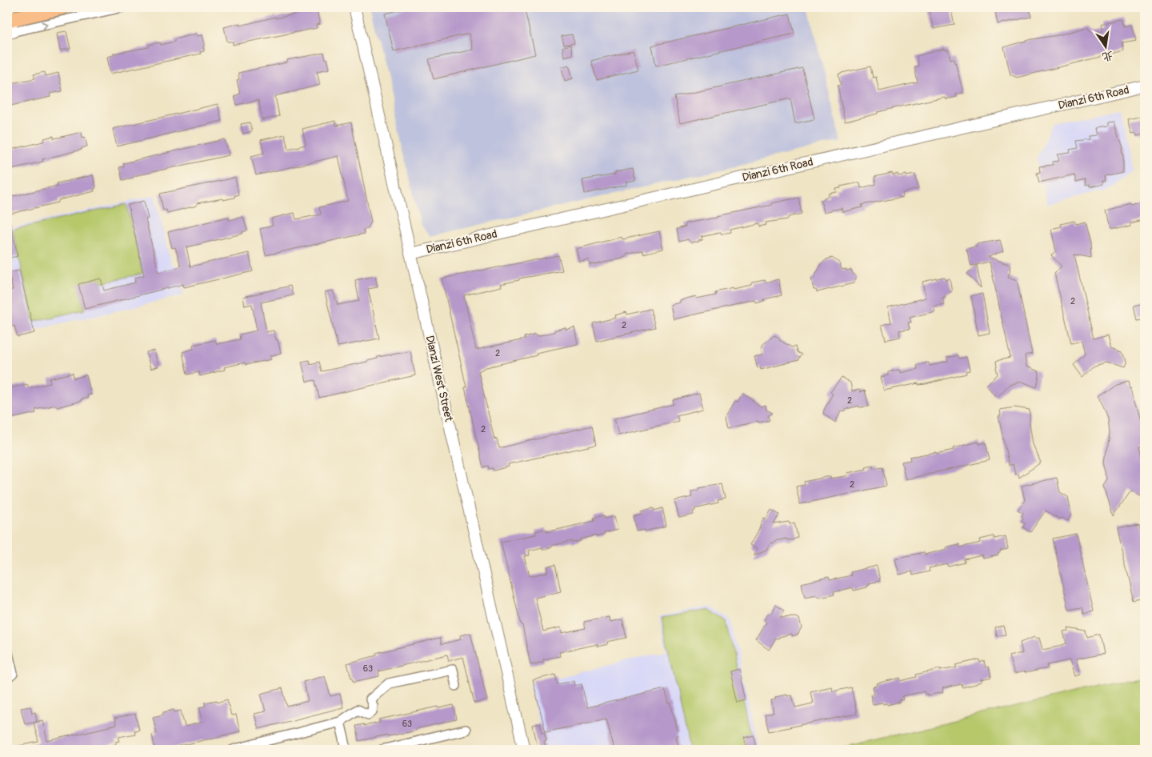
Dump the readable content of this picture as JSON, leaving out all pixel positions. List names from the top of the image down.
{
  "streets": {
    "street": ["Dianzi 6th Road", "Dianzi West Street"]
  },
  "crossings": [
    ["Dianzi 6th Road", "Dianzi West Street"]
  ],
  "house_numbers": [
    "2",
    "2",
    "2",
    "2",
    "2",
    "2",
    "63",
    "63"
  ],
  "north": "bottom"
}
